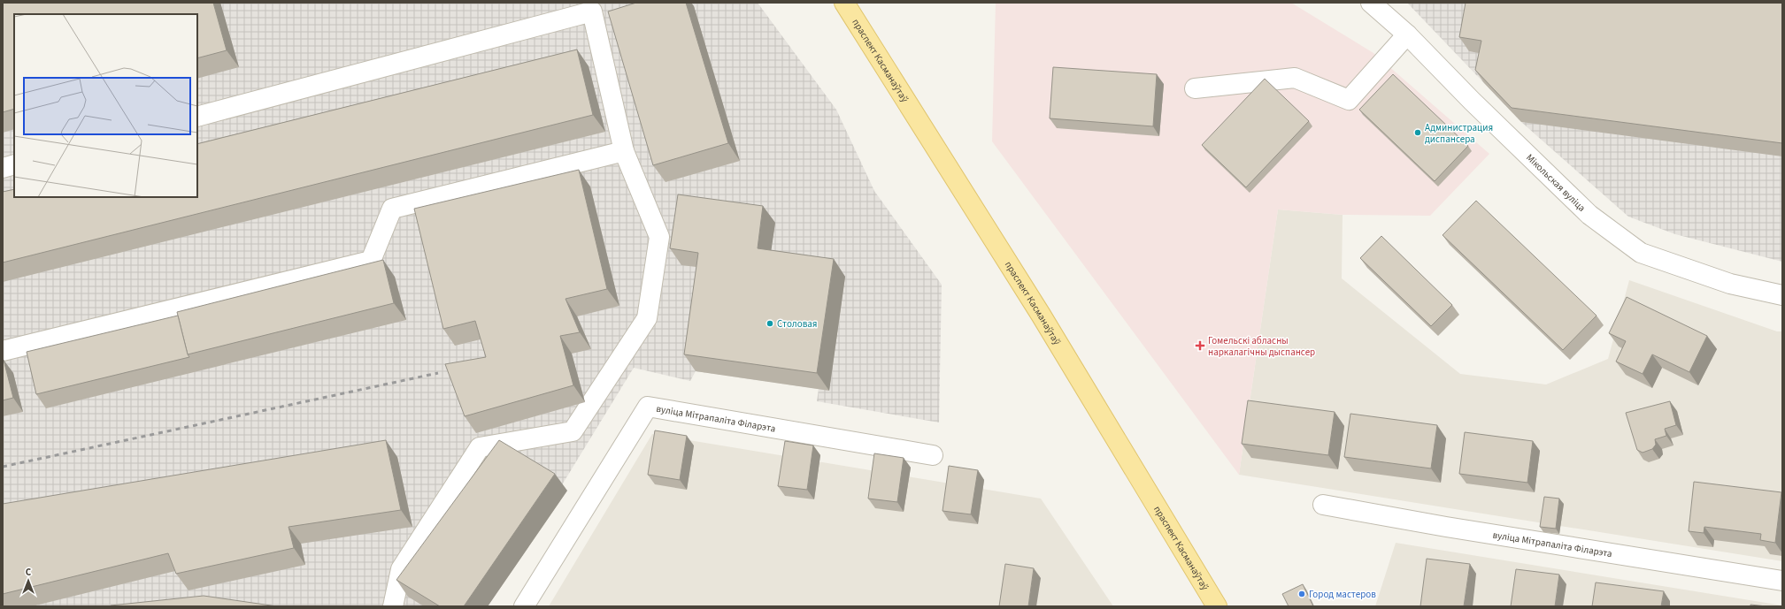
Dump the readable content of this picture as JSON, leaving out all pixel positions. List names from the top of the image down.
{
  "streets": {
    "main road": ["праспект Касманаўтаў"],
    "street": ["Мікольская вуліца", "вуліца Мітрапаліта Філарэта"]
  },
  "places": {
    "other": ["Администрация диспансера", "Столовая", "Город мастеров"],
    "health": ["Гомельскі абласны наркалагічны дыспансер"]
  },
  "north": "top"
}
